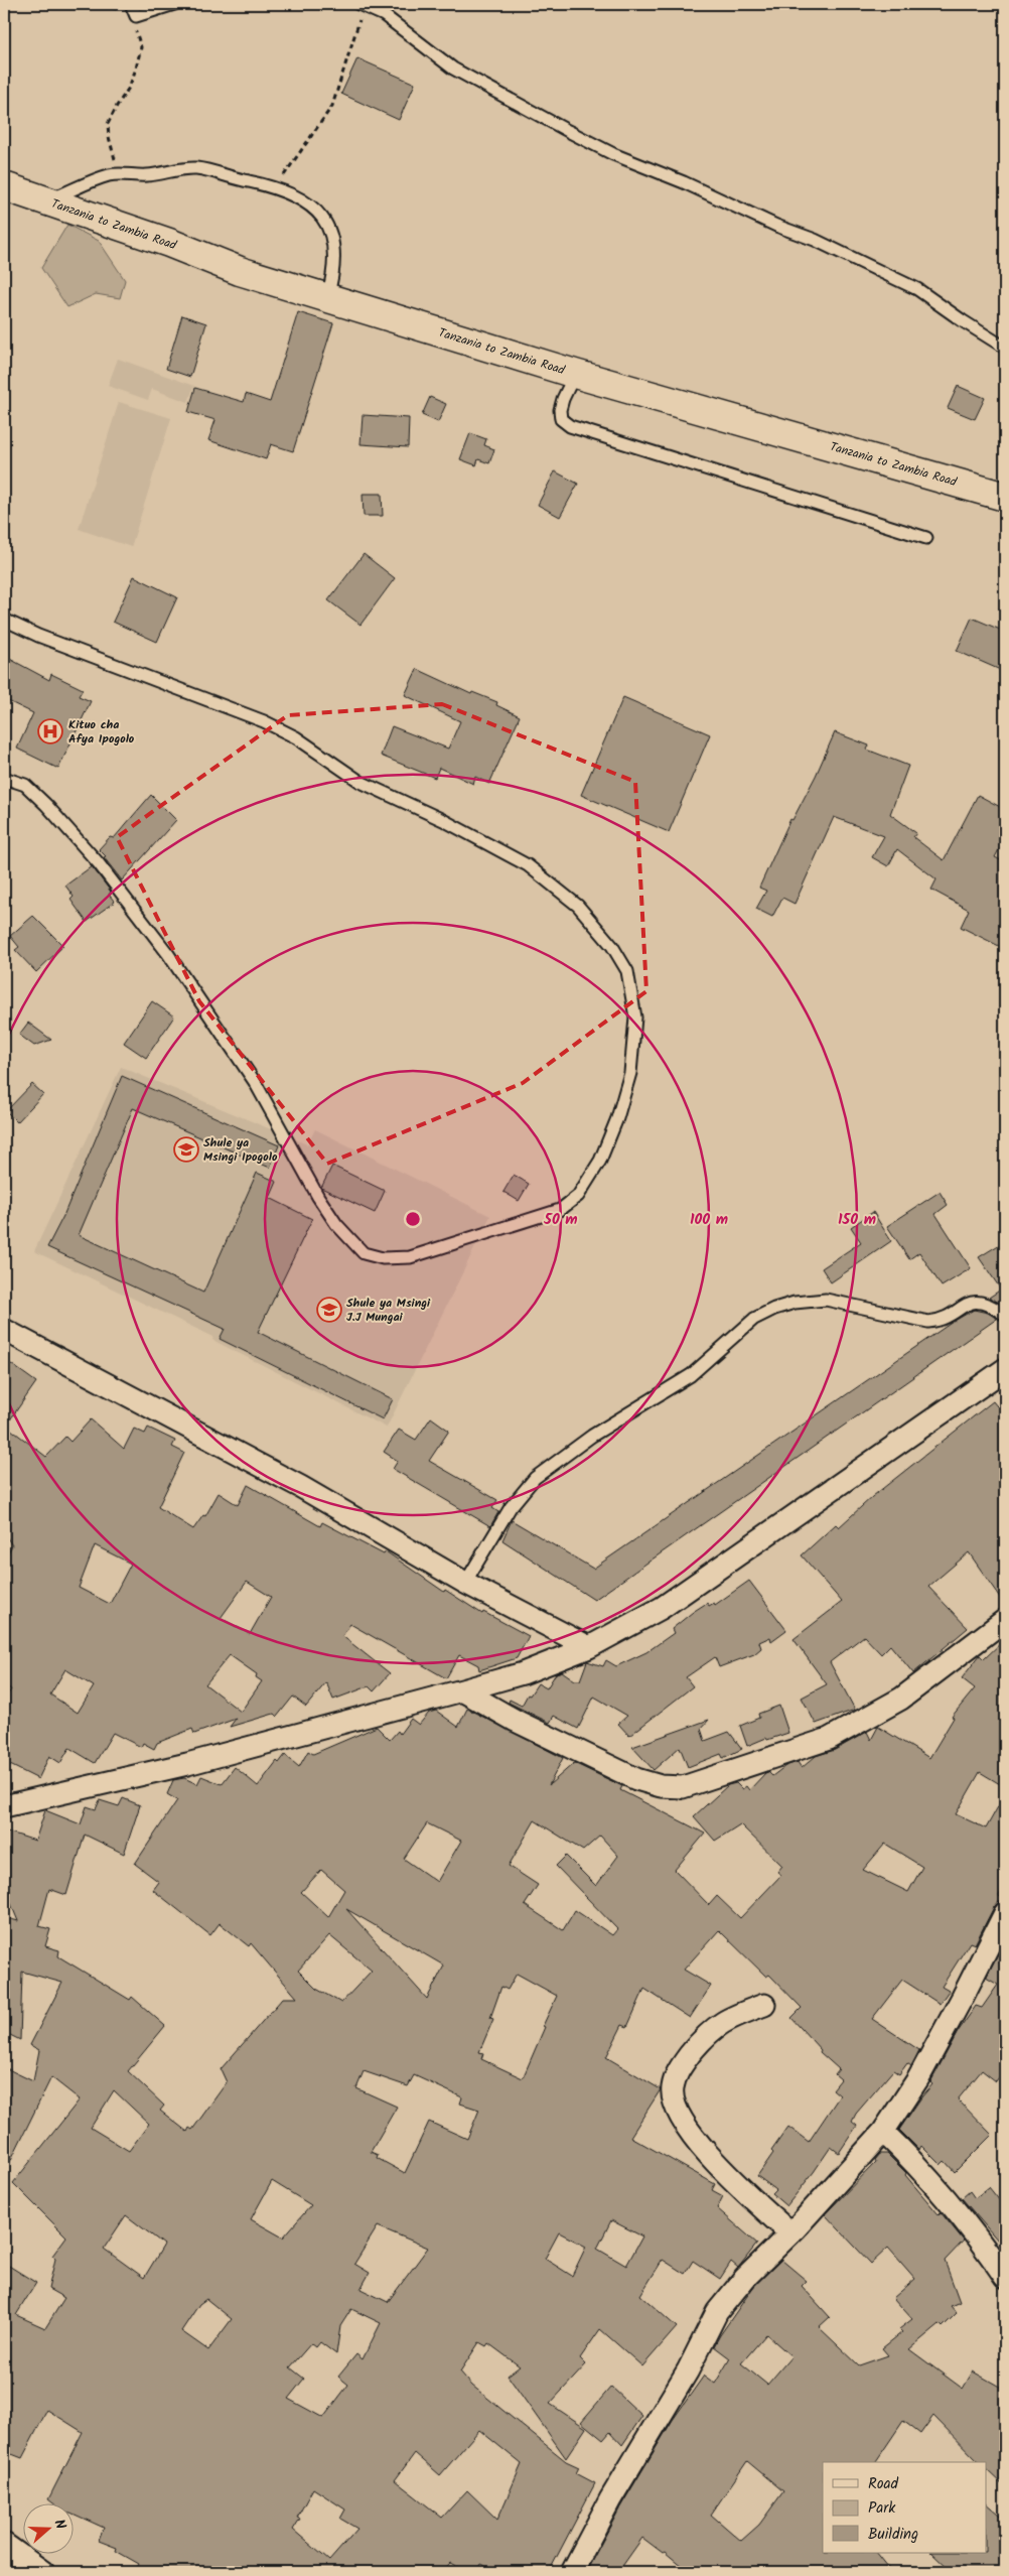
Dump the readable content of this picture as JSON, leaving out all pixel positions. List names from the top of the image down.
{
  "streets": {
    "highway": ["Tanzania to Zambia Road"]
  },
  "places": {
    "hospital": ["Kituo cha Afya Ipogolo"],
    "school or university": ["Shule ya Msingi Ipogolo", "Shule ya Msingi J.J Mungai"]
  },
  "legend": ["Road", "Park", "Building"],
  "north": "right",
  "rings": ["50 m", "100 m", "150 m"]
}
